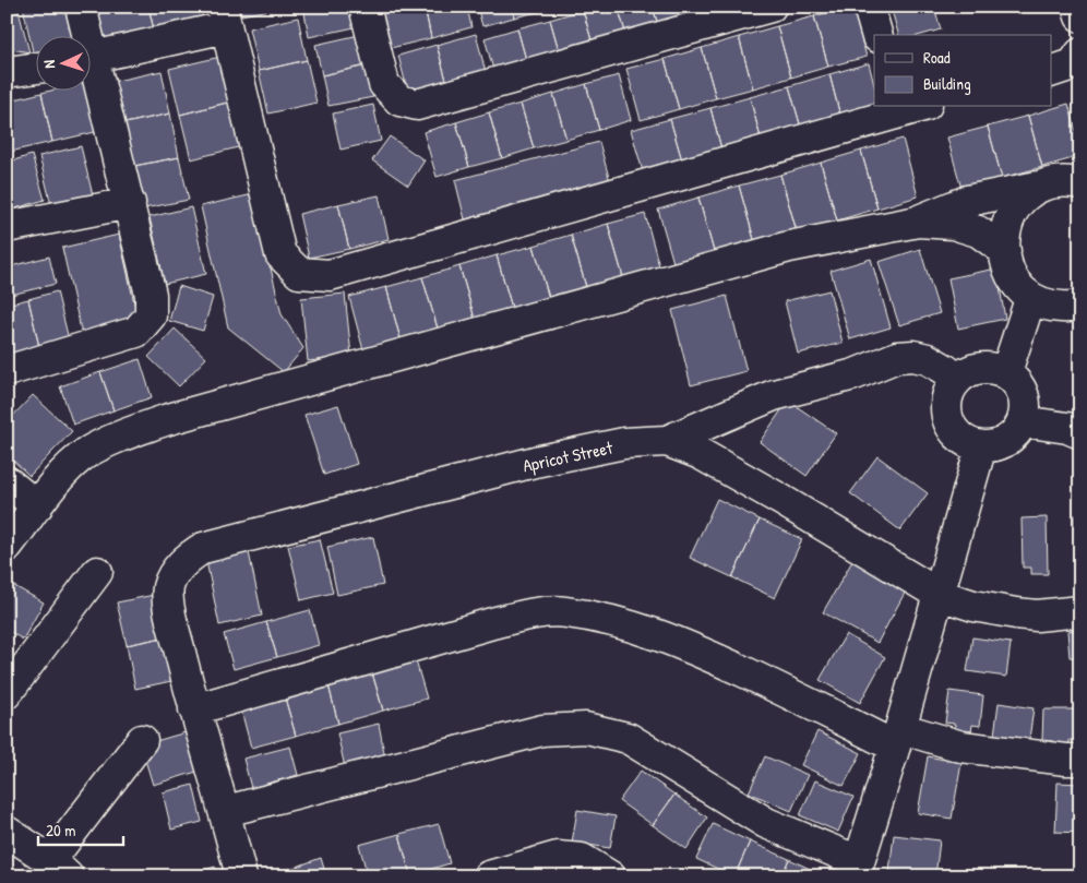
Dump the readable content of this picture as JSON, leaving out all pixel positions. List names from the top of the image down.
{
  "streets": {
    "street": ["Apricot Street"]
  },
  "legend": ["Road", "Building"],
  "scale_bar": "20 m",
  "north": "left"
}
